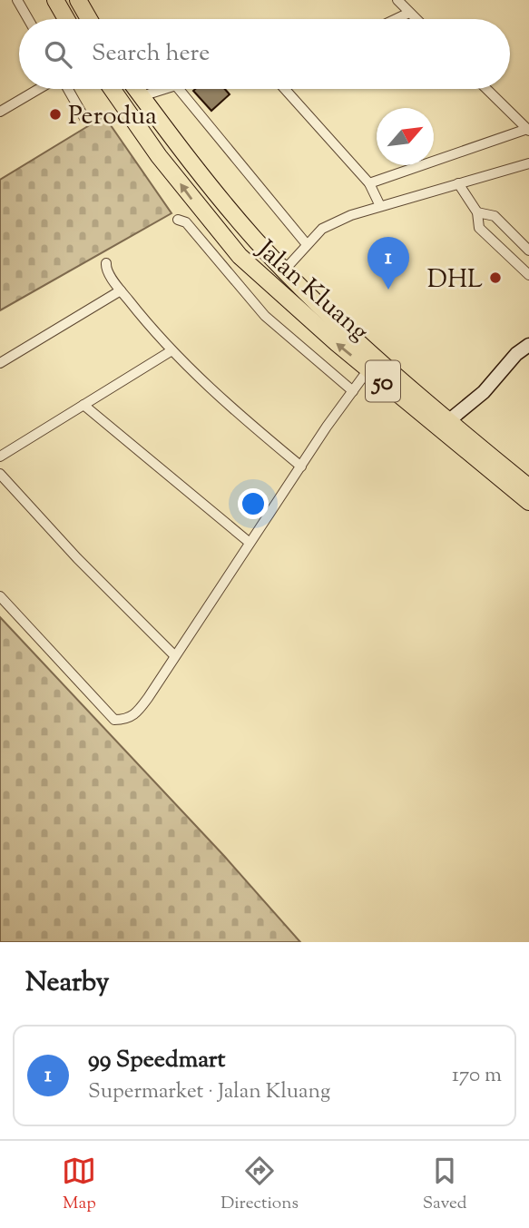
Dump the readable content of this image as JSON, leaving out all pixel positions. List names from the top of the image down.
{
  "streets": {
    "highway": ["Jalan Kluang", "50"]
  },
  "places": ["Perodua", "DHL"],
  "north": "top right",
  "page": {
    "search": "Search here",
    "pins": "1",
    "heading": "Nearby",
    "list": [
      {
        "mark": "1",
        "name": "99 Speedmart",
        "note": "Supermarket · Jalan Kluang",
        "value": "170 m"
      }
    ],
    "nav": ["Map", "Directions", "Saved"]
  }
}
